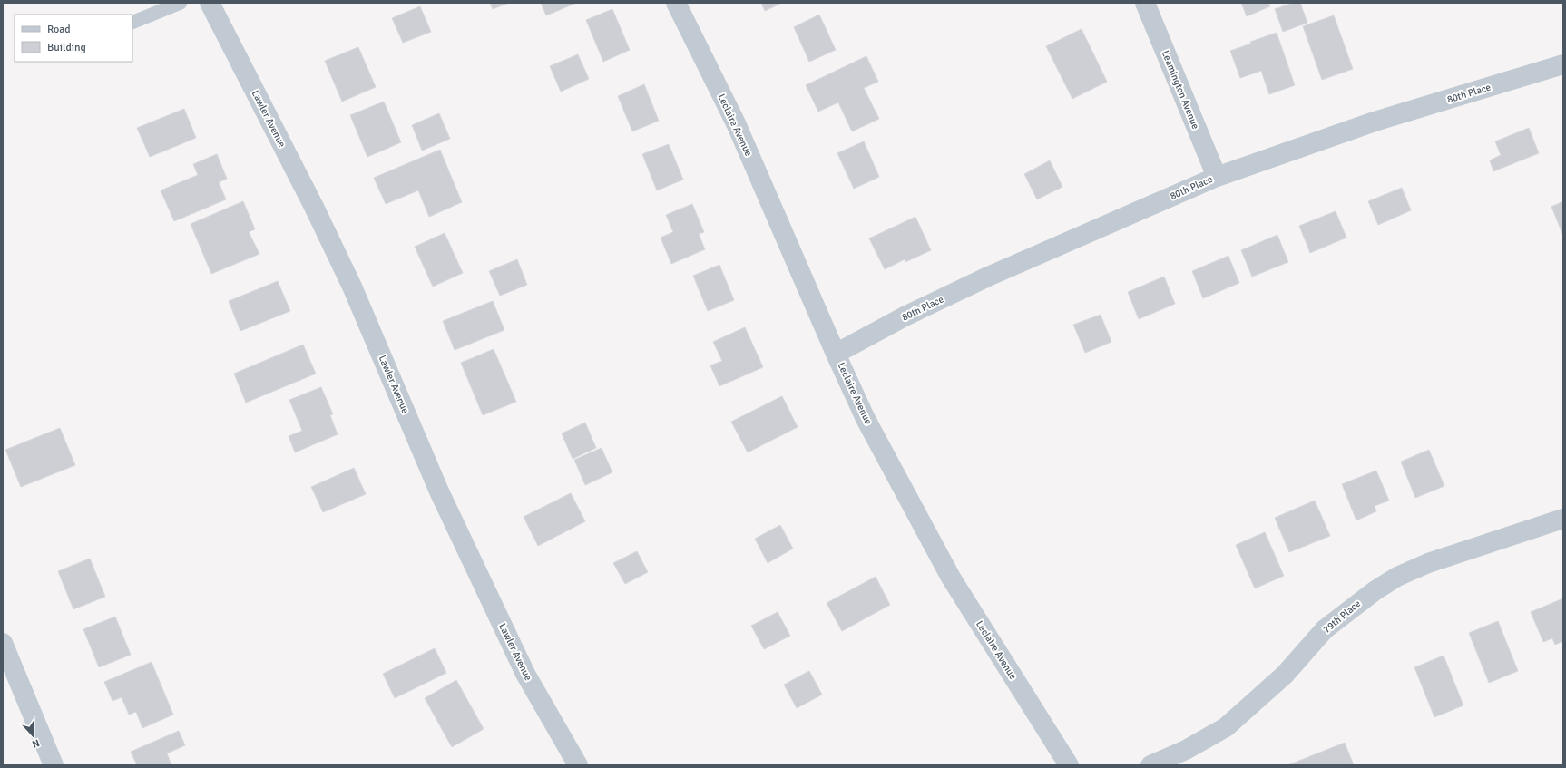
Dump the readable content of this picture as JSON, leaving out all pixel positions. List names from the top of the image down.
{
  "streets": {
    "street": [
      "Leamington Avenue",
      "80th Place",
      "Lawler Avenue",
      "Leclaire Avenue",
      "79th Place"
    ]
  },
  "crossings": [
    ["Leamington Avenue", "80th Place"],
    ["80th Place", "Leclaire Avenue"]
  ],
  "legend": ["Road", "Building"],
  "north": "bottom"
}
